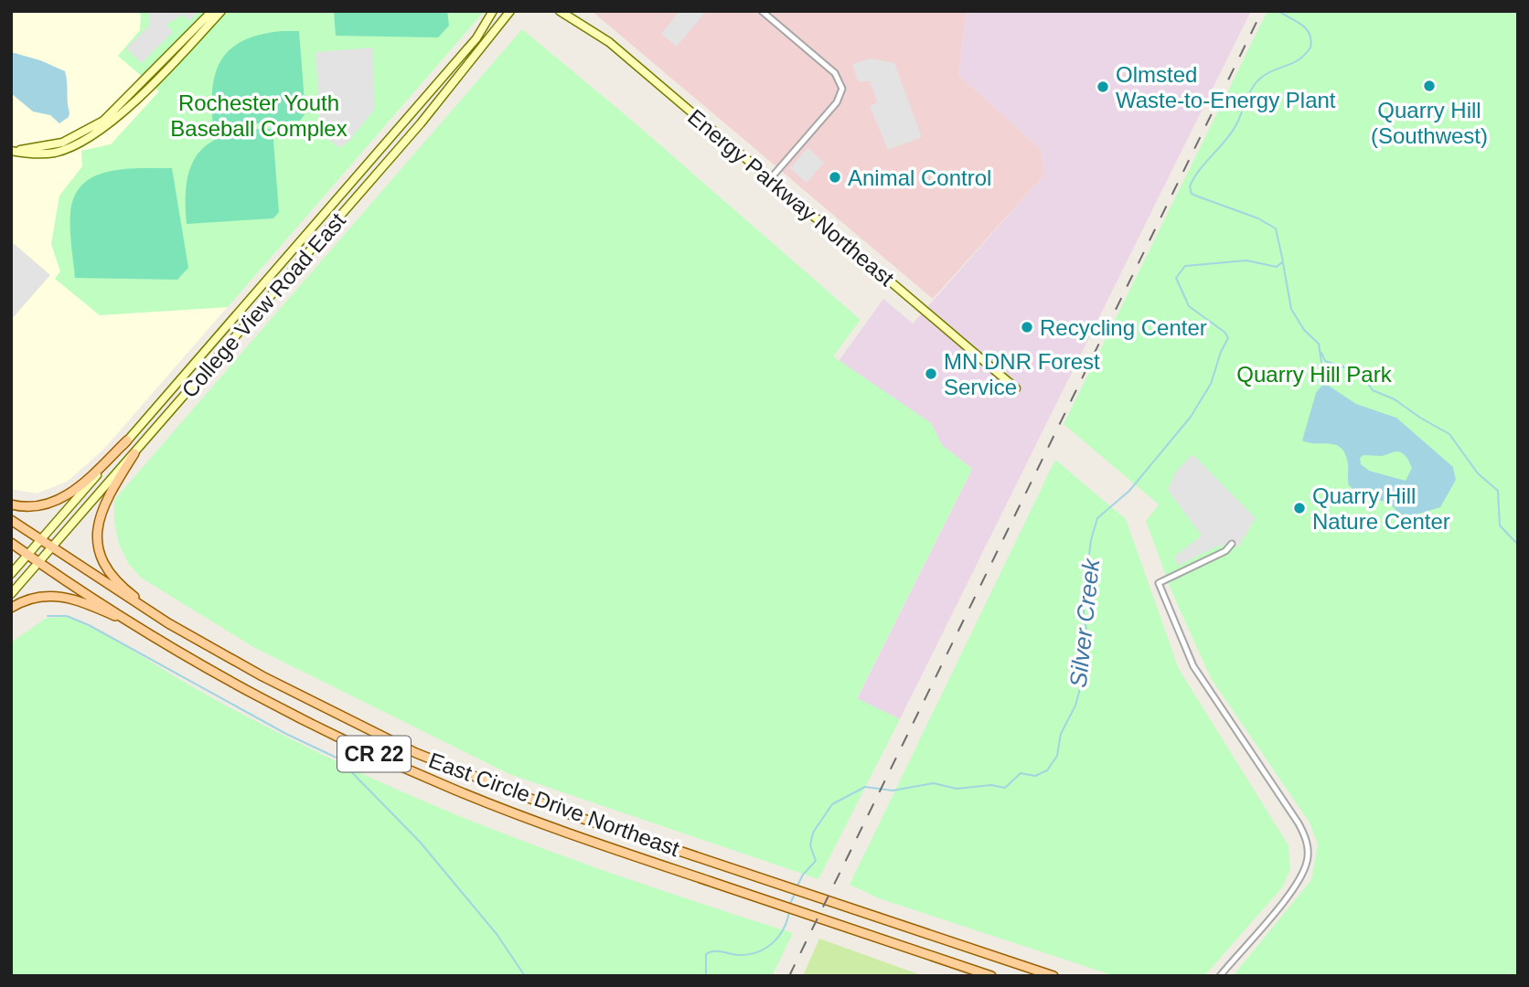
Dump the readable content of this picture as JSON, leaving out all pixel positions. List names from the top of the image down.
{
  "streets": {
    "main road": [
      "Energy Parkway Northeast",
      "College View Road East",
      "CR 22",
      "East Circle Drive Northeast"
    ]
  },
  "crossings": [
    ["College View Road East", "CR 22"],
    ["College View Road East", "East Circle Drive Northeast"],
    ["CR 22", "East Circle Drive Northeast"]
  ],
  "water": ["Silver Creek"],
  "parks": ["Rochester Youth Baseball Complex", "Quarry Hill Park"],
  "places": [
    "Quarry Hill (Southwest)",
    "Olmsted Waste-to-Energy Plant",
    "Animal Control",
    "Recycling Center",
    "MN DNR Forest Service",
    "Quarry Hill Nature Center"
  ]
}
